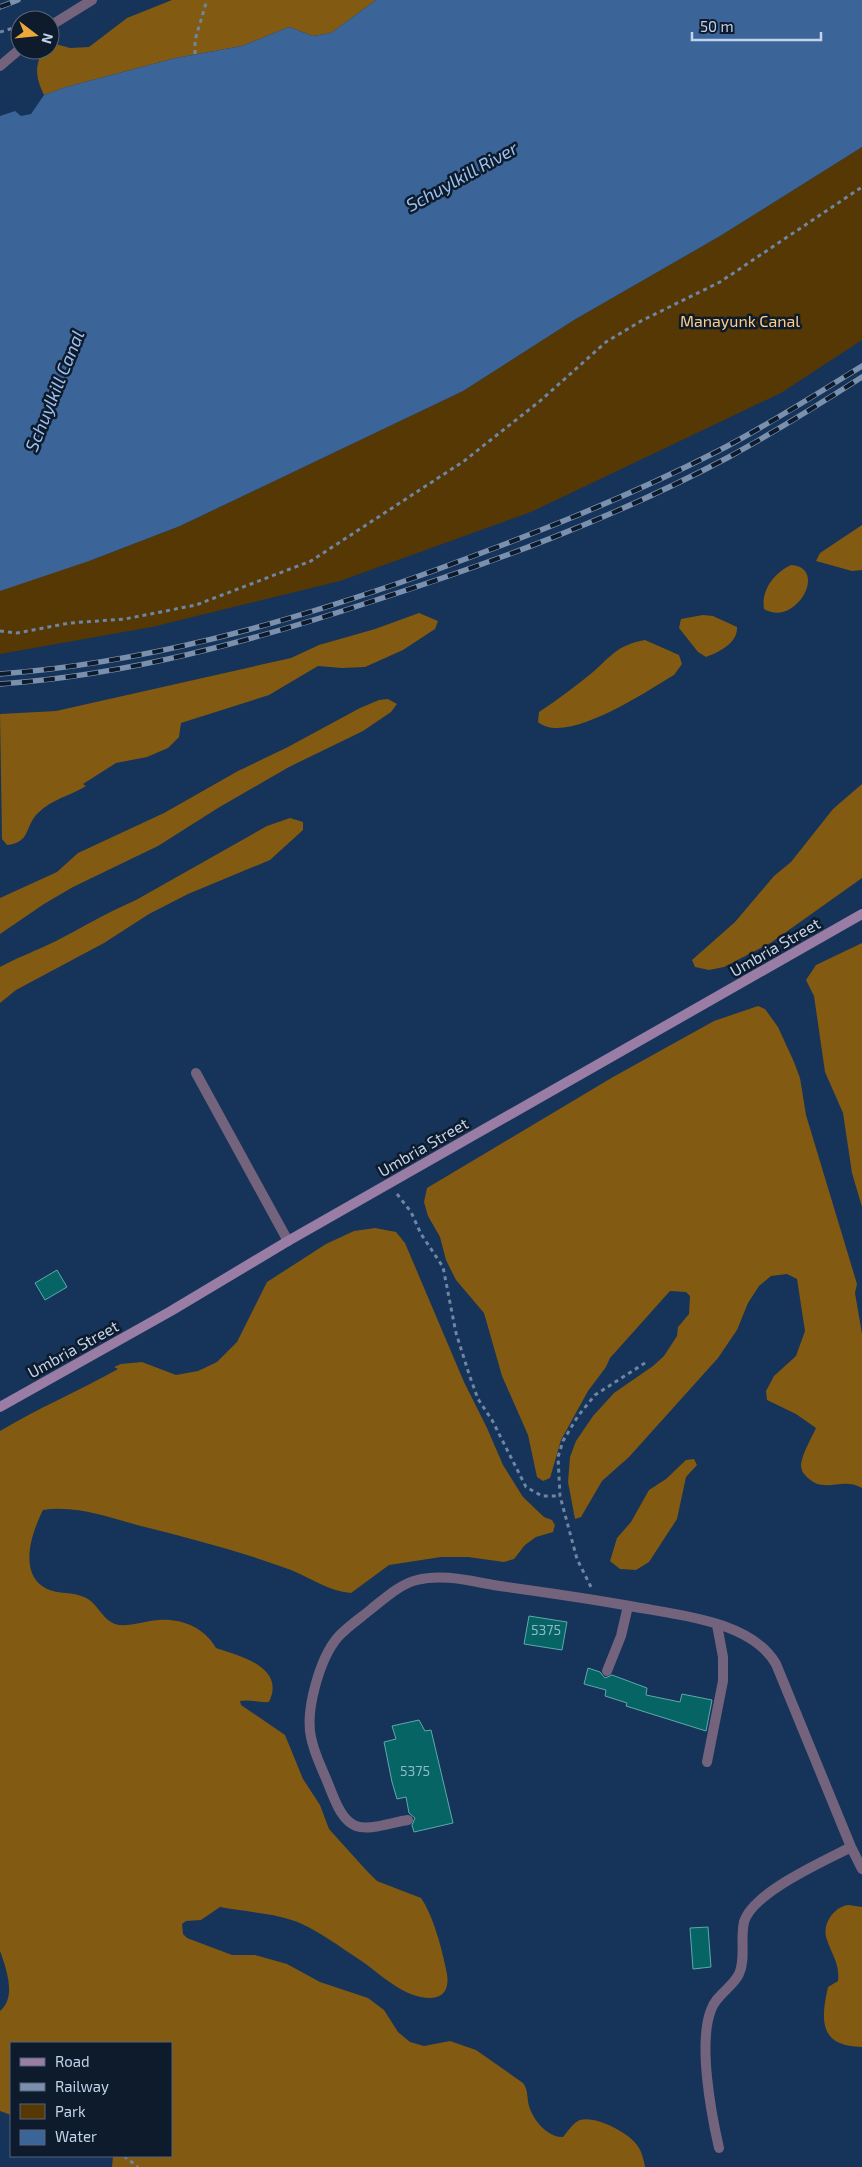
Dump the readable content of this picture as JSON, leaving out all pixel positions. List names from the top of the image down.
{
  "streets": {
    "main road": ["Umbria Street"]
  },
  "water": ["Schuylkill River", "Schuylkill Canal"],
  "parks": ["Manayunk Canal"],
  "house_numbers": ["5375", "5375"],
  "legend": [
    "Road",
    "Railway",
    "Park",
    "Water"
  ],
  "scale_bar": "50 m",
  "north": "right"
}
